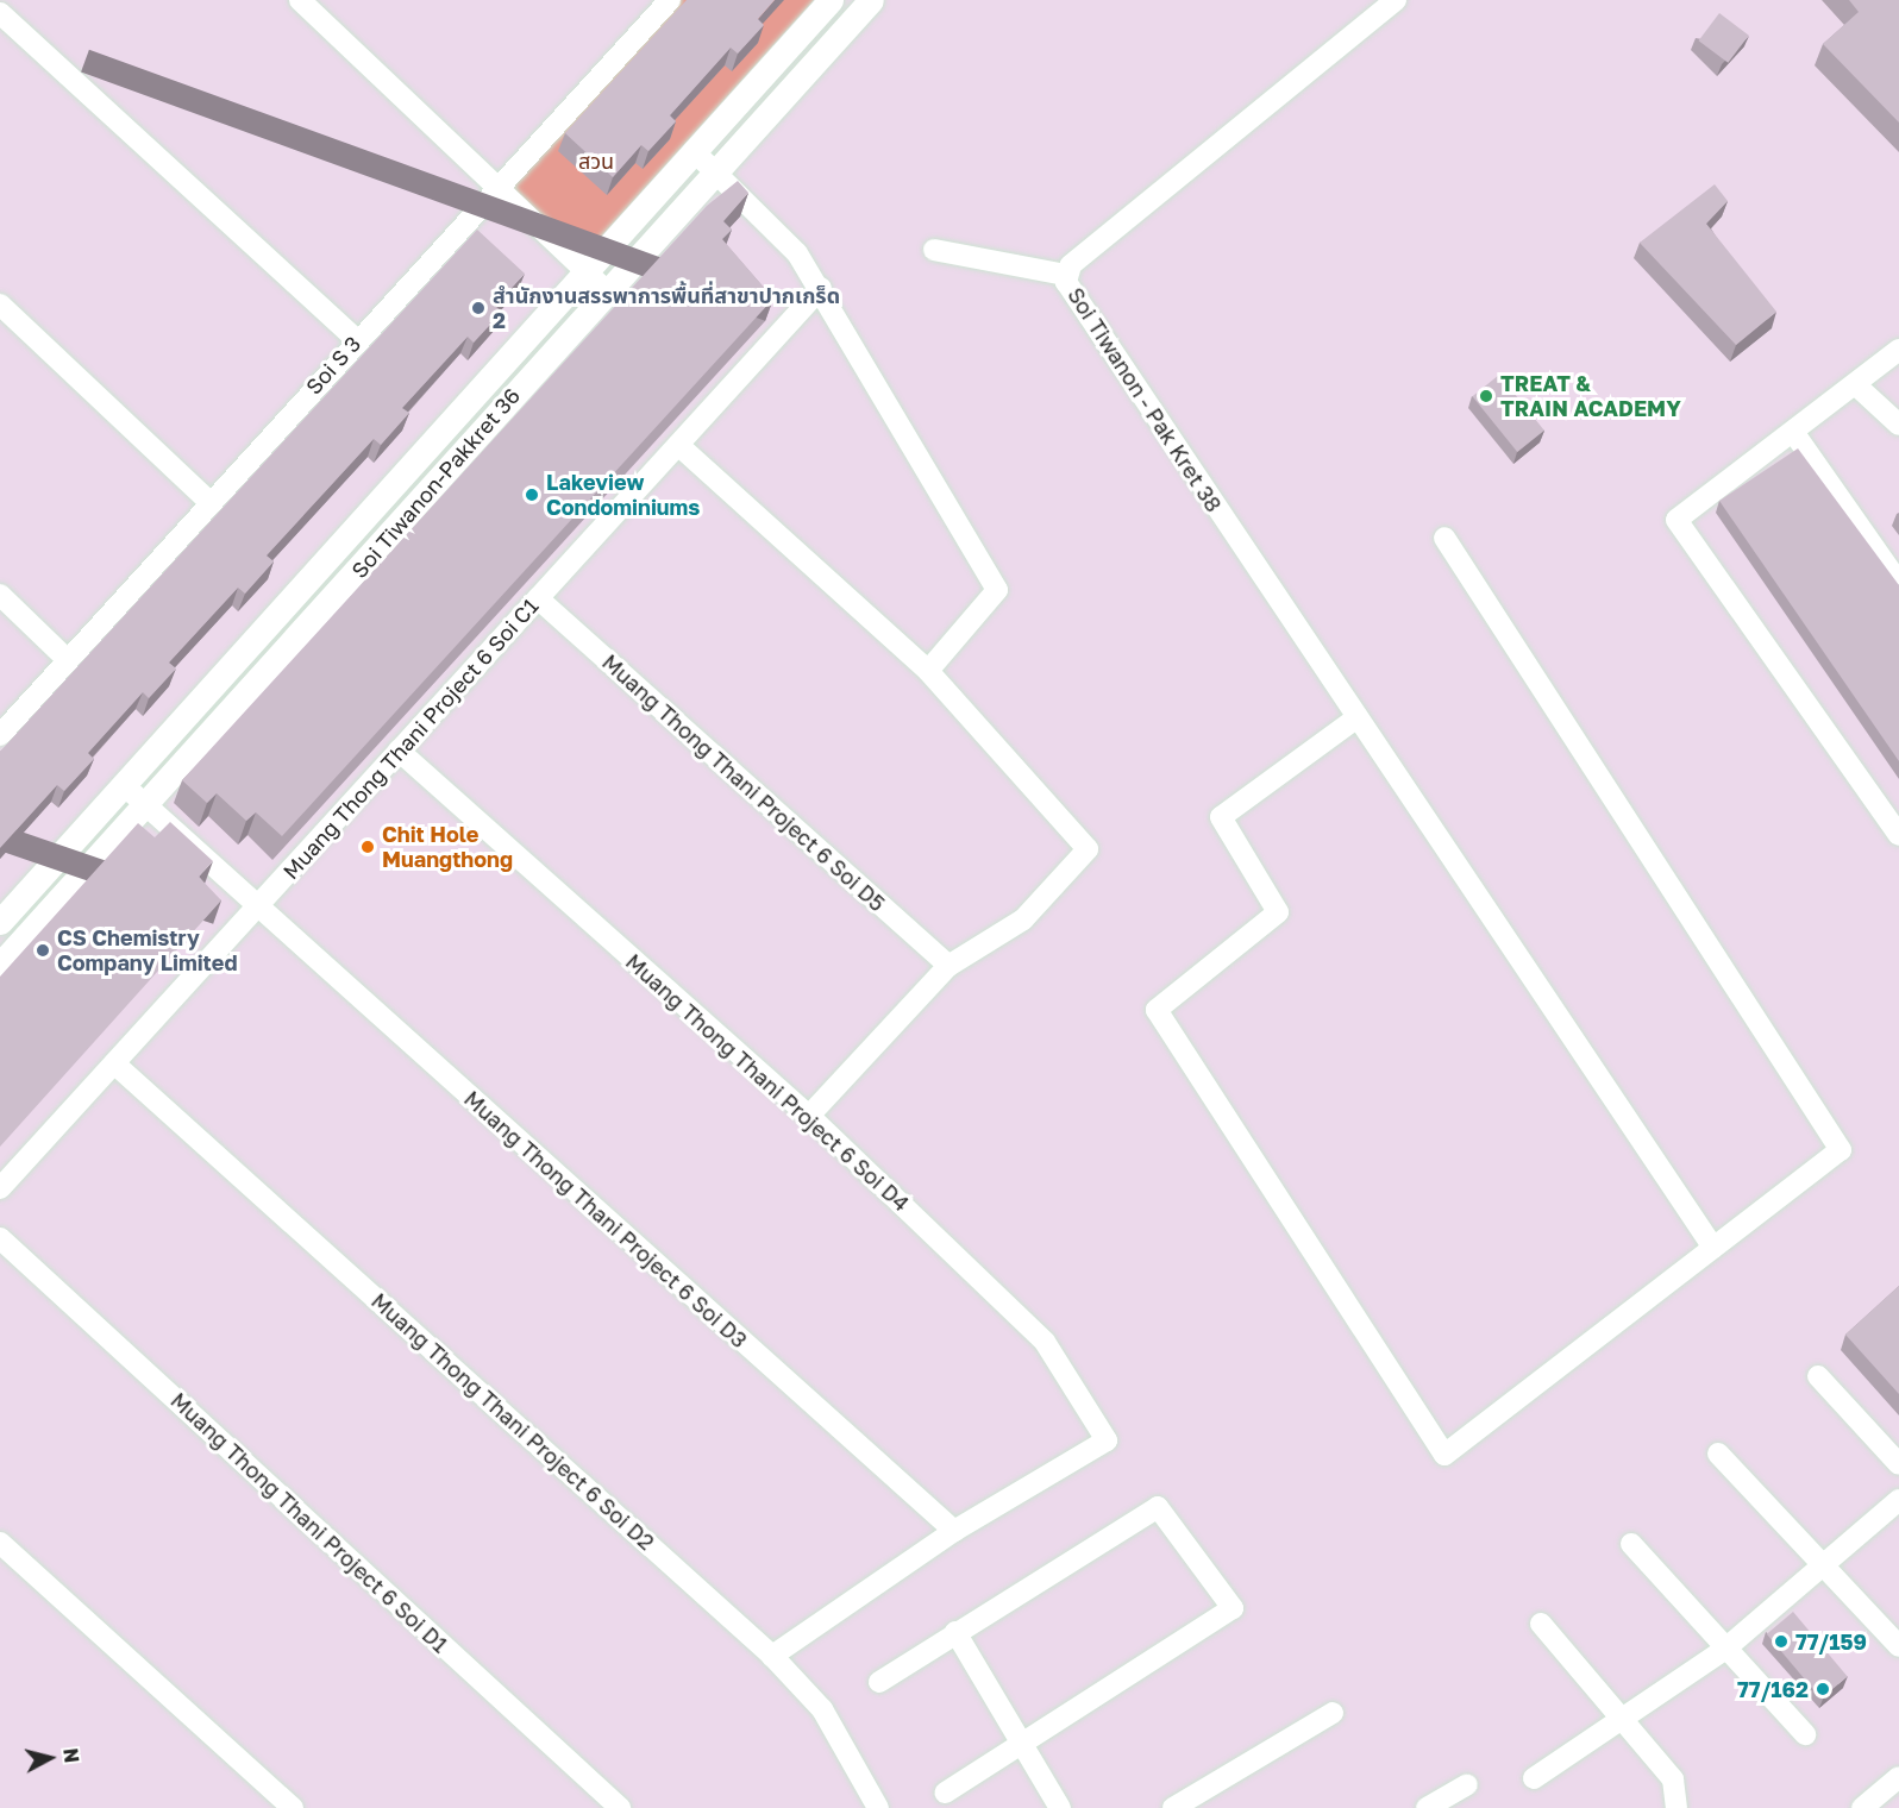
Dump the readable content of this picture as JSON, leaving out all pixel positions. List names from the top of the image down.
{
  "streets": {
    "street": [
      "Soi S 3",
      "Soi Tiwanon - Pak Kret 38",
      "Soi Tiwanon-Pakkret 36",
      "Muang Thong Thani Project 6 Soi C1",
      "Muang Thong Thani Project 6 Soi D5",
      "Muang Thong Thani Project 6 Soi D4",
      "Muang Thong Thani Project 6 Soi D3",
      "Muang Thong Thani Project 6 Soi D2",
      "Muang Thong Thani Project 6 Soi D1"
    ]
  },
  "crossings": [
    ["Soi Tiwanon-Pakkret 36", "Muang Thong Thani Project 6 Soi D3"],
    ["Muang Thong Thani Project 6 Soi C1", "Muang Thong Thani Project 6 Soi D5"],
    ["Muang Thong Thani Project 6 Soi C1", "Muang Thong Thani Project 6 Soi D4"],
    ["Muang Thong Thani Project 6 Soi C1", "Muang Thong Thani Project 6 Soi D3"],
    ["Muang Thong Thani Project 6 Soi C1", "Muang Thong Thani Project 6 Soi D2"],
    ["Muang Thong Thani Project 6 Soi D4", "Muang Thong Thani Project 6 Soi D3"]
  ],
  "parks": ["สวน"],
  "places": [
    "สำนักงานสรรพาการพื้นที่สาขาปากเกร็ด 2",
    "TREAT & TRAIN ACADEMY",
    "Lakeview Condominiums",
    "Chit Hole Muangthong",
    "CS Chemistry Company Limited",
    "77/159",
    "77/162"
  ],
  "north": "right"
}
